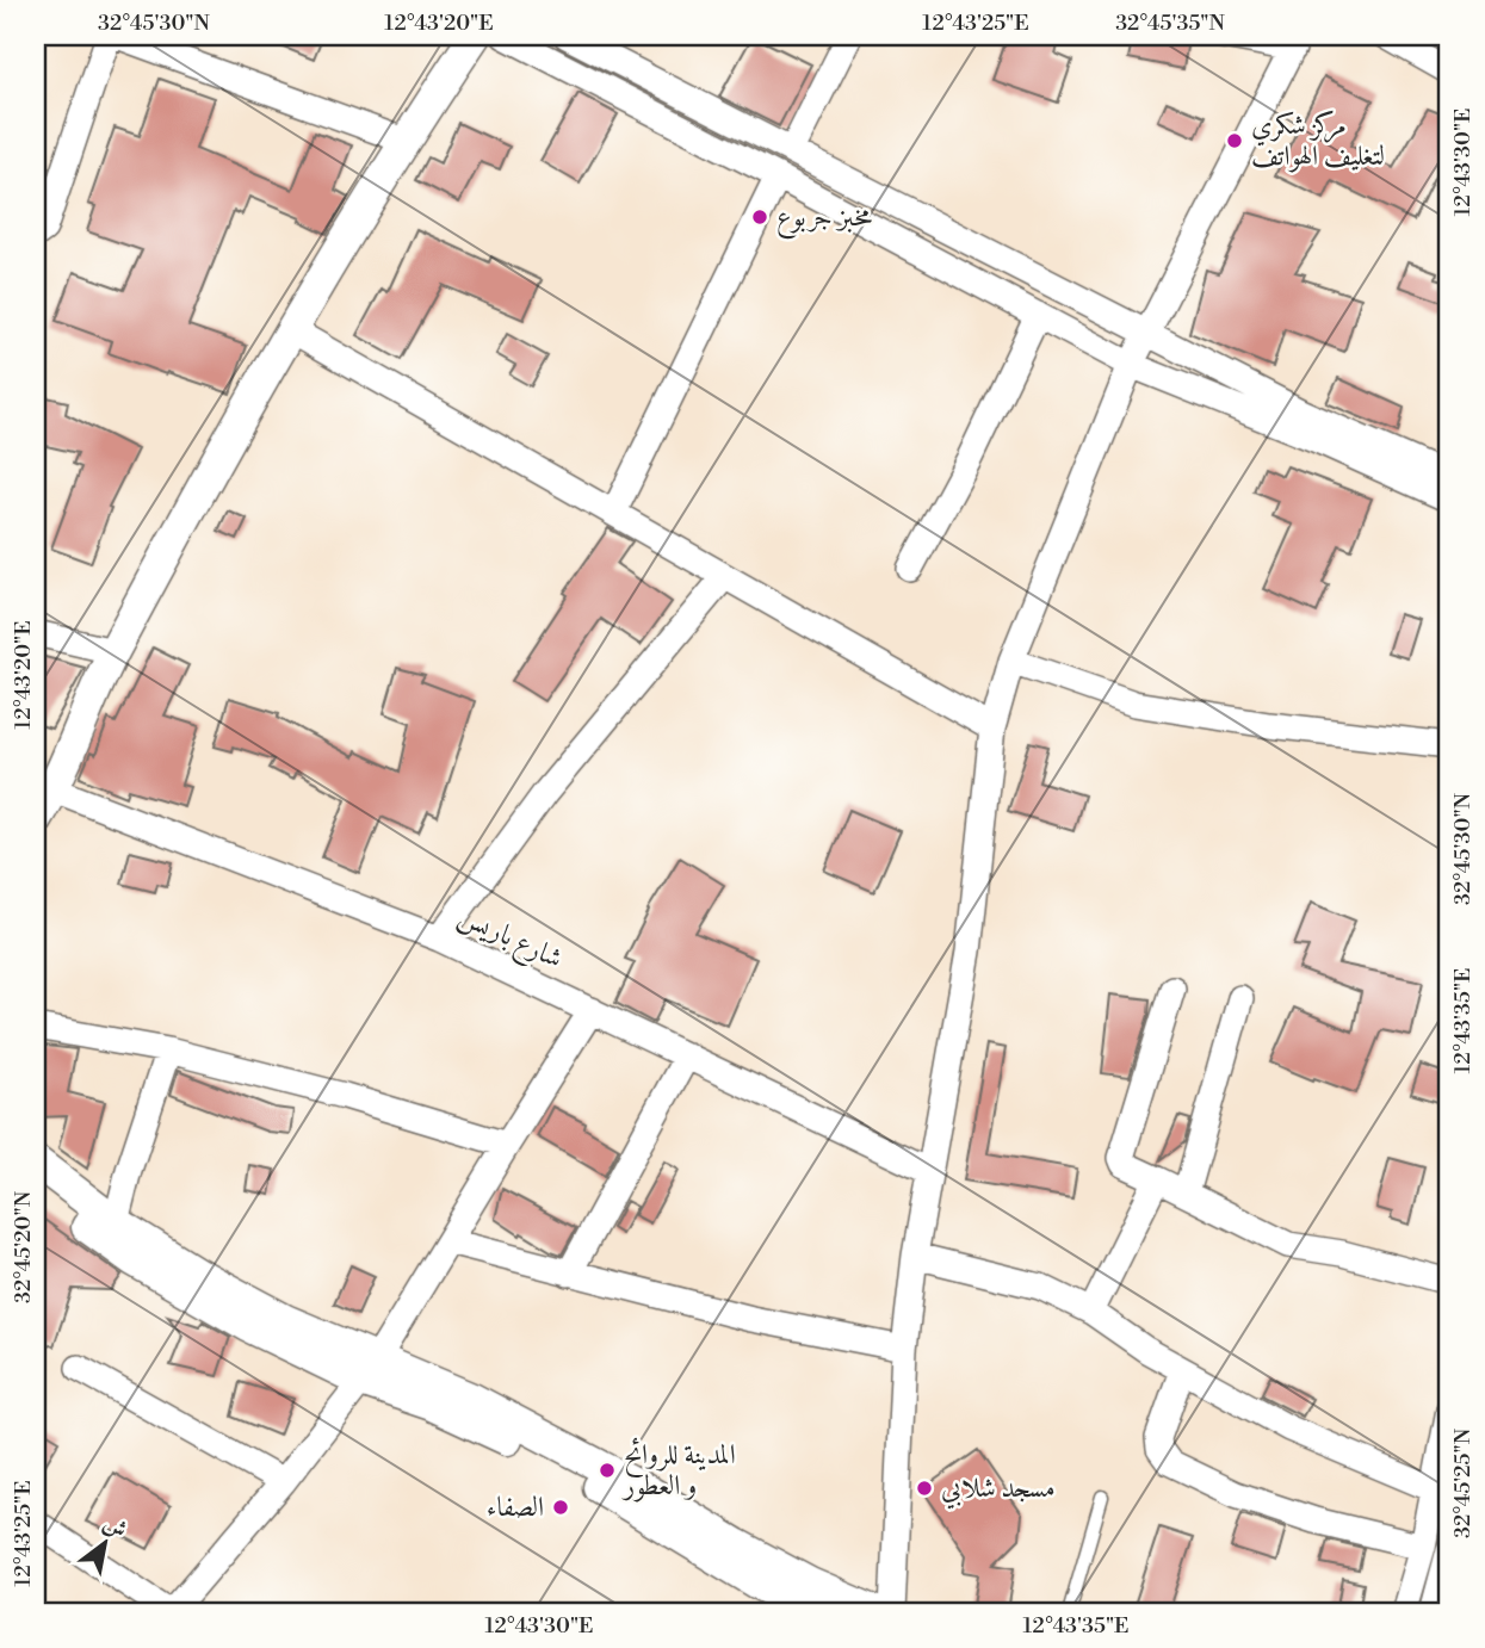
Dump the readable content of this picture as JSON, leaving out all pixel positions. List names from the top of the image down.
{
  "streets": {
    "street": ["شارع باريس"]
  },
  "places": [
    "مركز شكري لتغليف الهواتف",
    "مخبز جربوع",
    "المدينة للروائح و العطور",
    "مسجد شلابي",
    "الصفاء"
  ],
  "north": "top right",
  "coordinates": [
    "32°45'30\"N",
    "12°43'20\"E",
    "12°43'25\"E",
    "32°45'35\"N",
    "12°43'30\"E",
    "12°43'35\"E",
    "32°45'20\"N",
    "32°45'25\"N"
  ]
}
